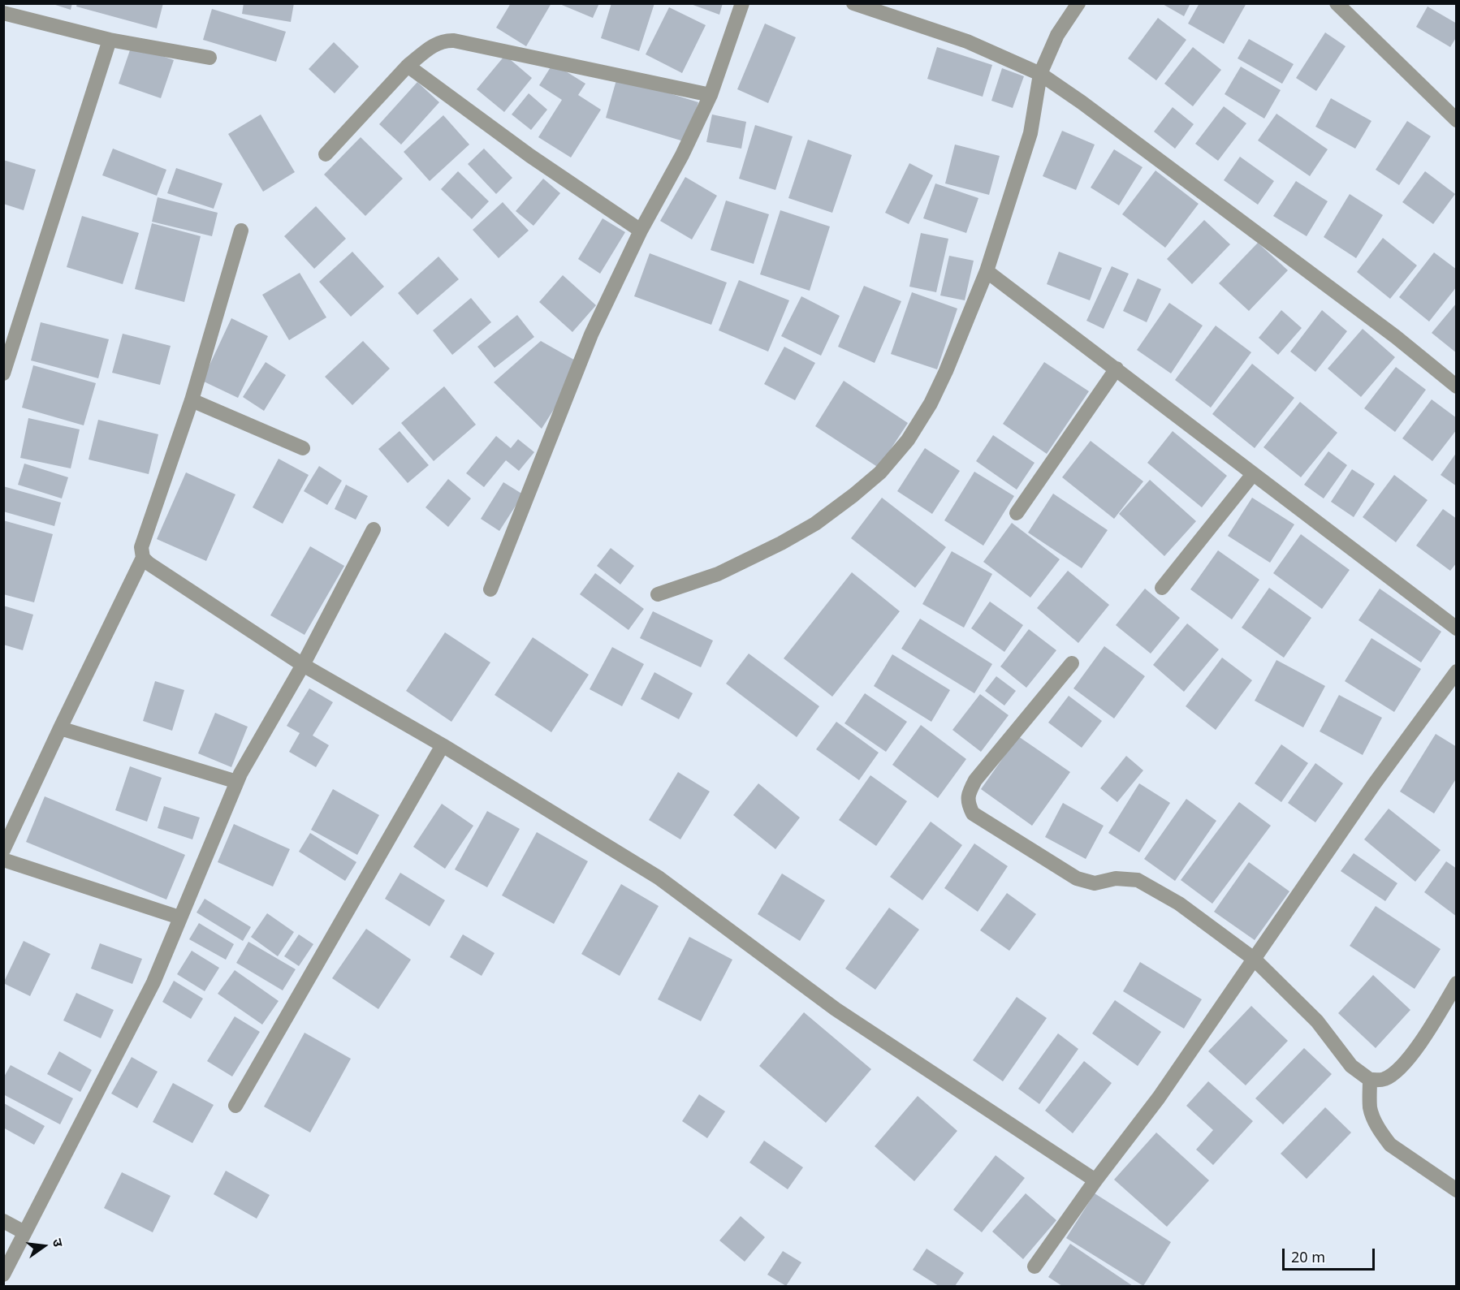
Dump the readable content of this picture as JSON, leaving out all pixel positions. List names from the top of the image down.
{
  "scale_bar": "20 m",
  "north": "right"
}
